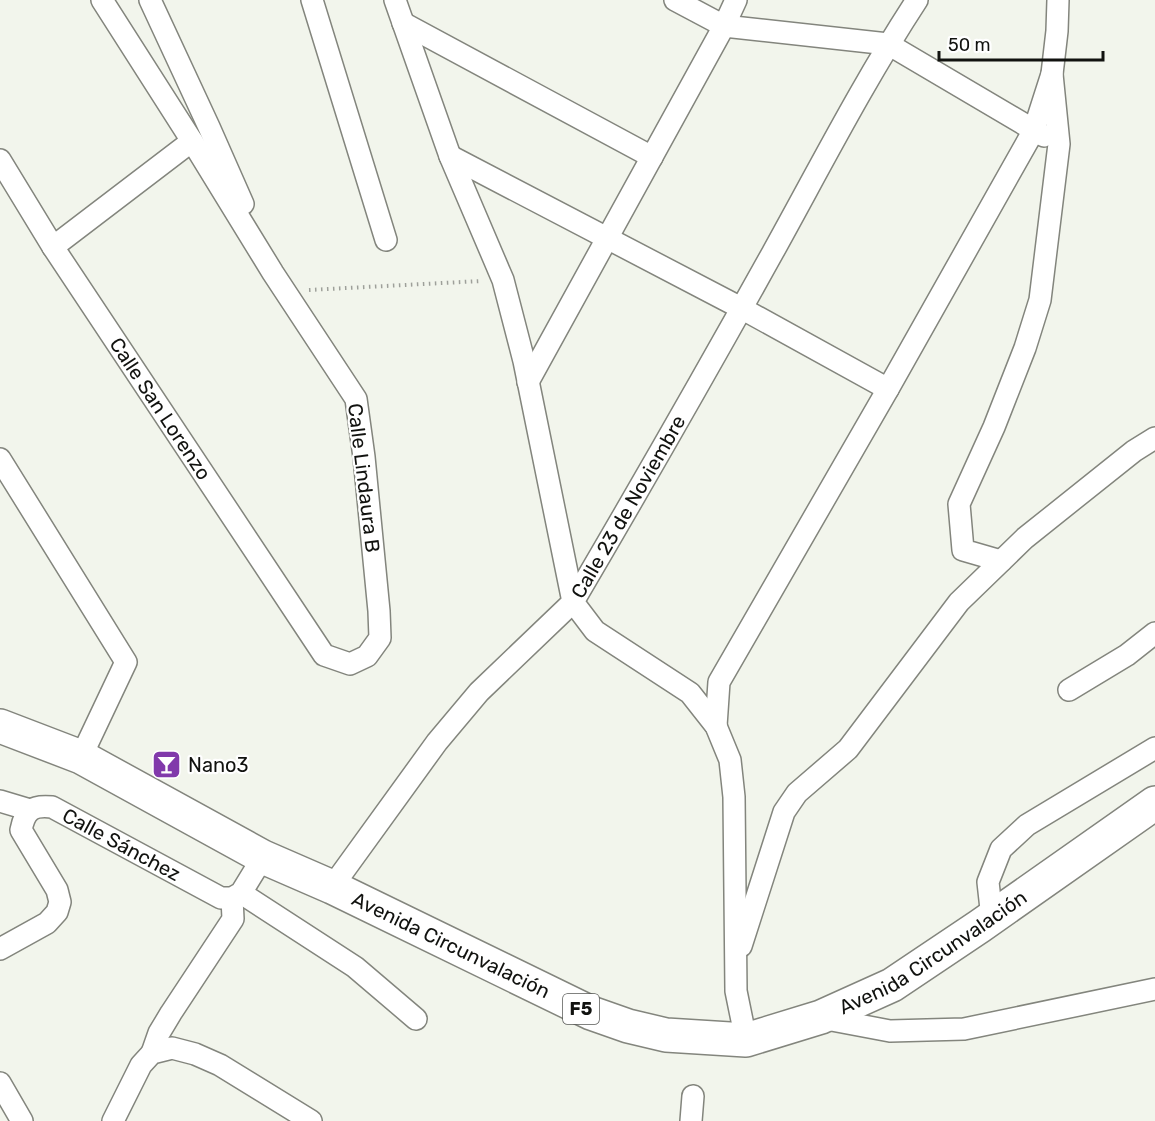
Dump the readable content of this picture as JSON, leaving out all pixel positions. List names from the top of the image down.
{
  "streets": {
    "highway": ["Avenida Circunvalación", "F5"],
    "street": [
      "Calle San Lorenzo",
      "Calle Lindaura B",
      "Calle 23 de Noviembre",
      "Calle Sánchez"
    ]
  },
  "crossings": [
    ["Calle San Lorenzo", "Calle Lindaura B"],
    ["Calle 23 de Noviembre", "Avenida Circunvalación"]
  ],
  "places": {
    "bar": ["Nano3"]
  },
  "scale_bar": "50 m"
}
